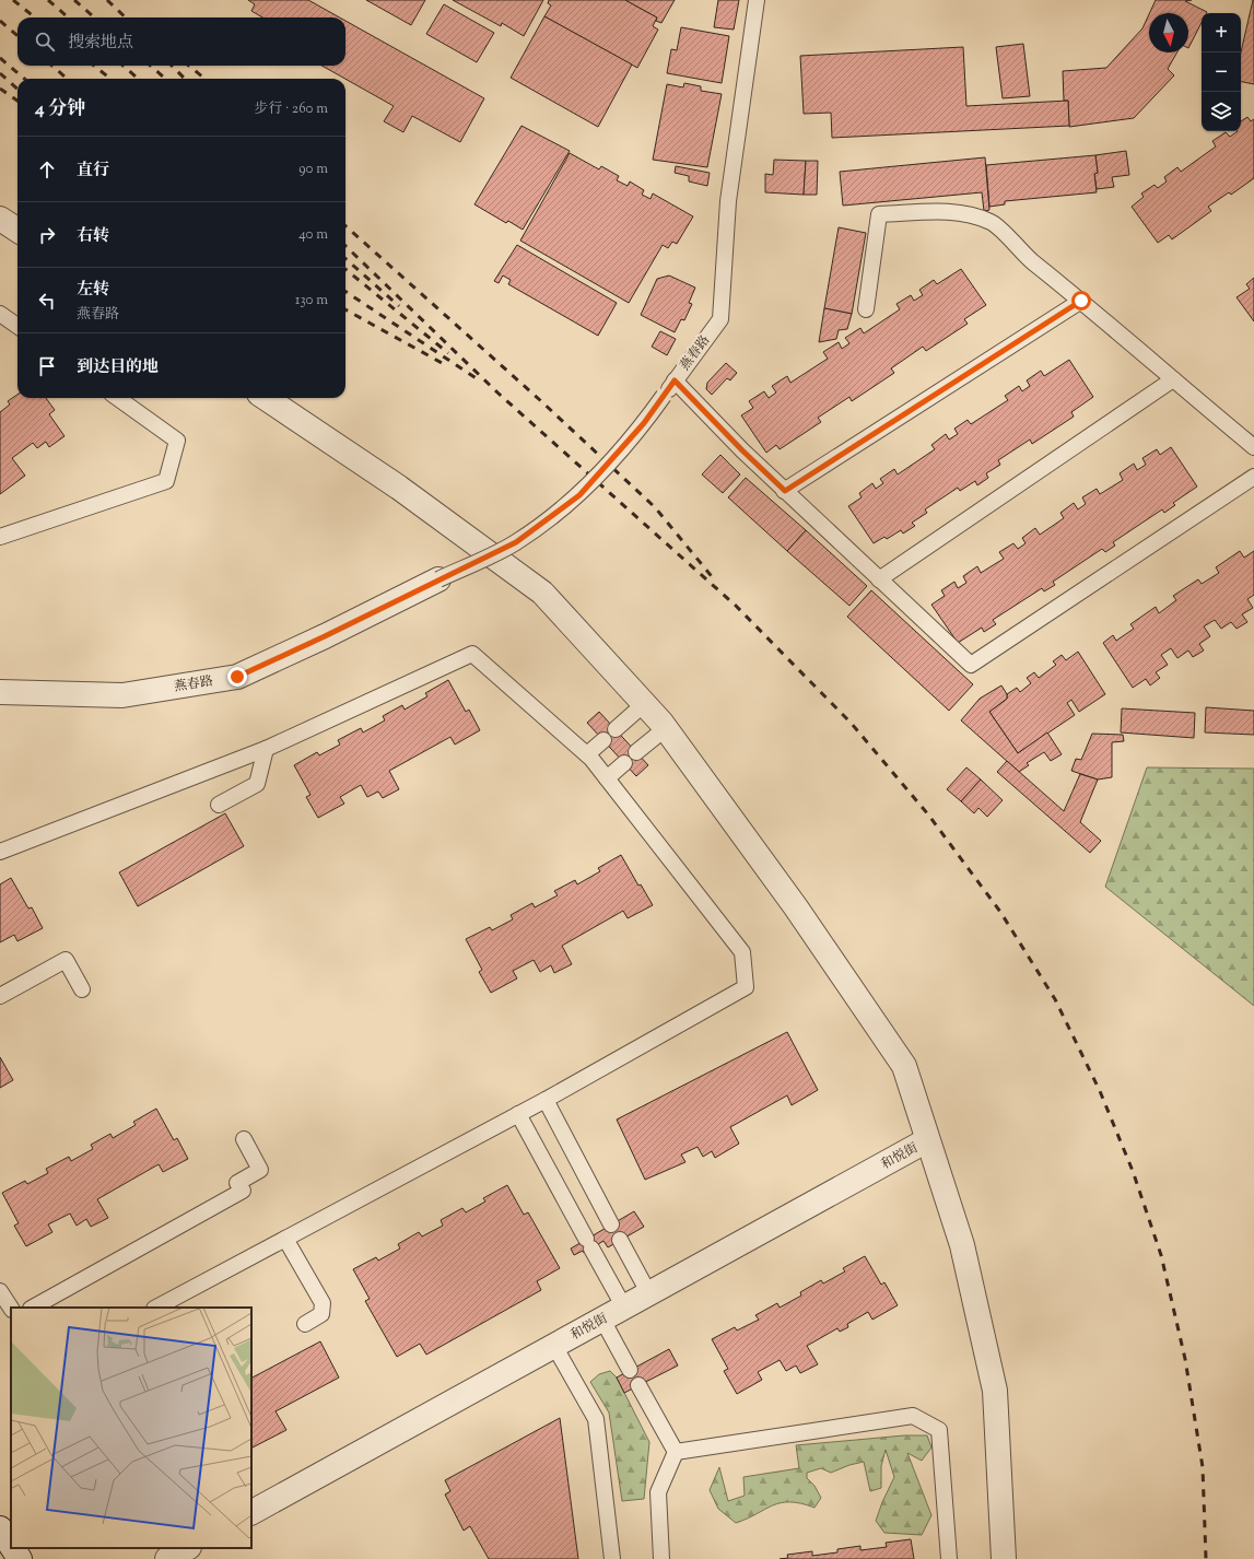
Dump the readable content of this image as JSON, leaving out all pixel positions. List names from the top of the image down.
{
  "streets": {
    "street": ["燕春路", "和悦街"]
  },
  "north": "bottom",
  "page": {
    "map_buttons": ["+", "−"],
    "search": "搜索地点",
    "heading": ["4 分钟", "步行 · 260 m"],
    "list": [
      ["直行", "90 m"],
      ["右转", "40 m"],
      ["左转", "燕春路", "130 m"],
      "到达目的地"
    ]
  }
}
